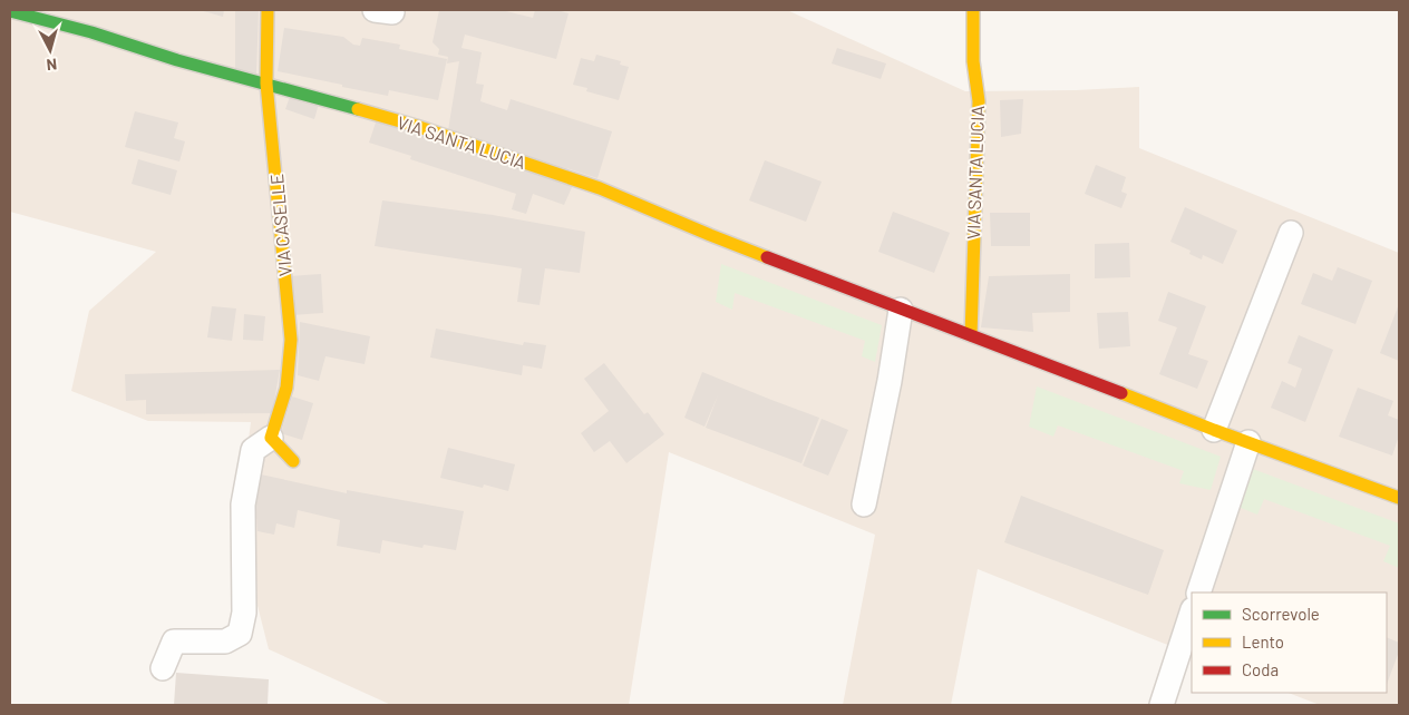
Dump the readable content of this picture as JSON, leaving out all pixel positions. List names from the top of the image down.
{
  "streets": {
    "street": ["VIA SANTA LUCIA", "VIA CASELLE"]
  },
  "crossings": [
    ["VIA SANTA LUCIA", "VIA CASELLE"]
  ],
  "legend": ["Scorrevole", "Lento", "Coda"],
  "north": "bottom"
}
